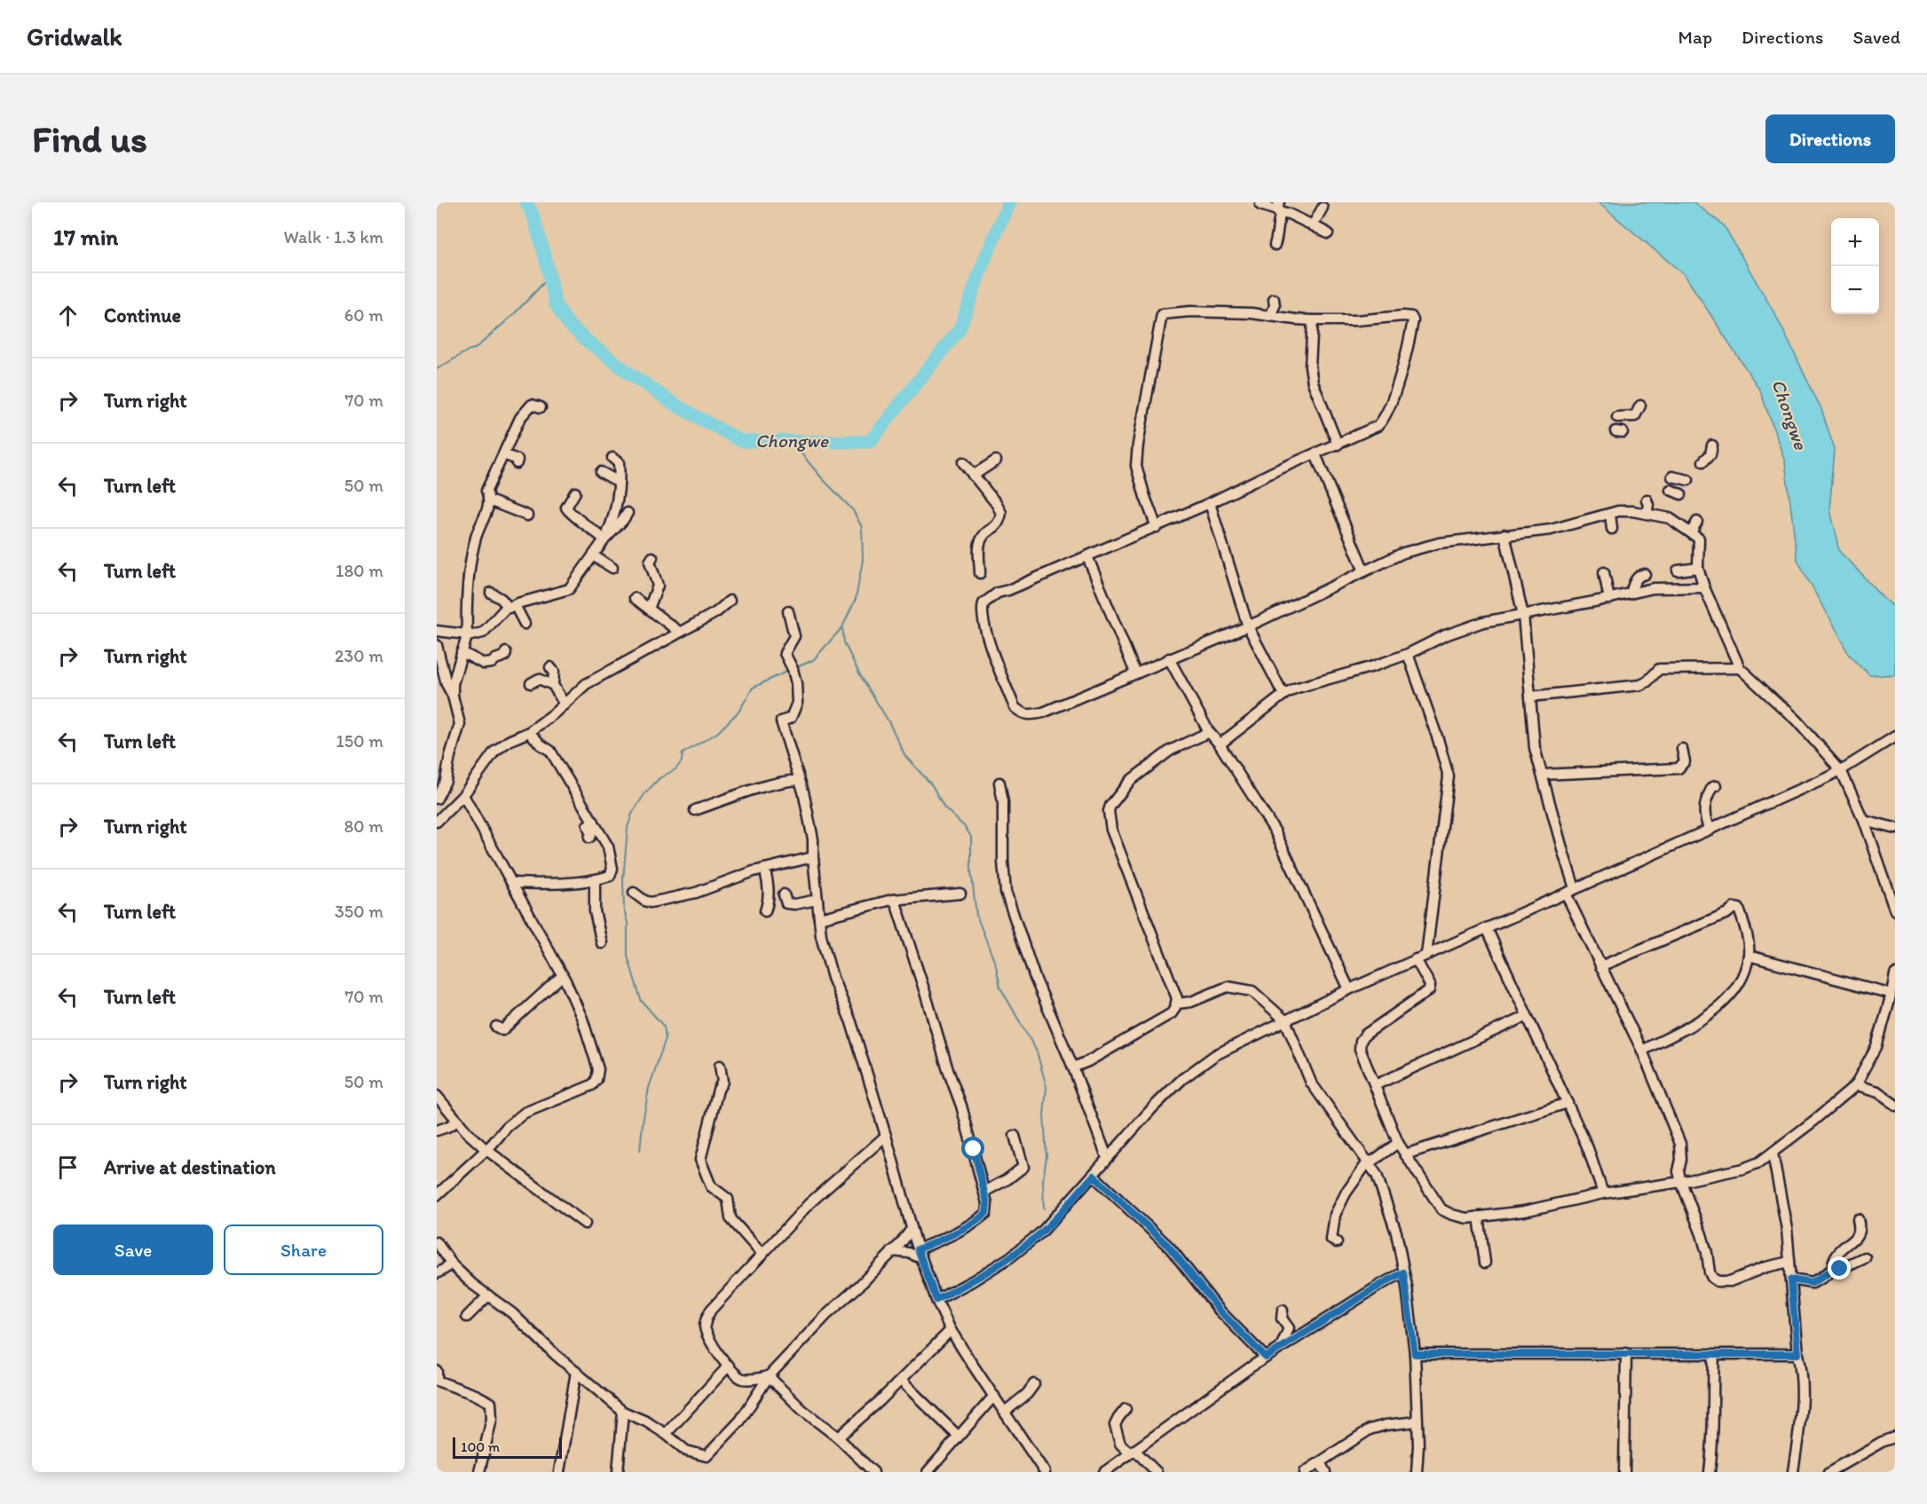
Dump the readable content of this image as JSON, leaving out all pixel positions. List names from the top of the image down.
{
  "water": ["Chongwe"],
  "scale_bar": "100 m",
  "page": {
    "header": "Gridwalk",
    "nav": ["Map", "Directions", "Saved"],
    "buttons": [
      "Directions",
      ["Save", "Share"]
    ],
    "title": "Find us",
    "heading": ["17 min", "Walk · 1.3 km"],
    "map_buttons": ["+", "−"],
    "list": [
      ["Continue", "60 m"],
      ["Turn right", "70 m"],
      ["Turn left", "50 m"],
      ["Turn left", "180 m"],
      ["Turn right", "230 m"],
      ["Turn left", "150 m"],
      ["Turn right", "80 m"],
      ["Turn left", "350 m"],
      ["Turn left", "70 m"],
      ["Turn right", "50 m"],
      "Arrive at destination"
    ],
    "scale": "100 m"
  }
}
